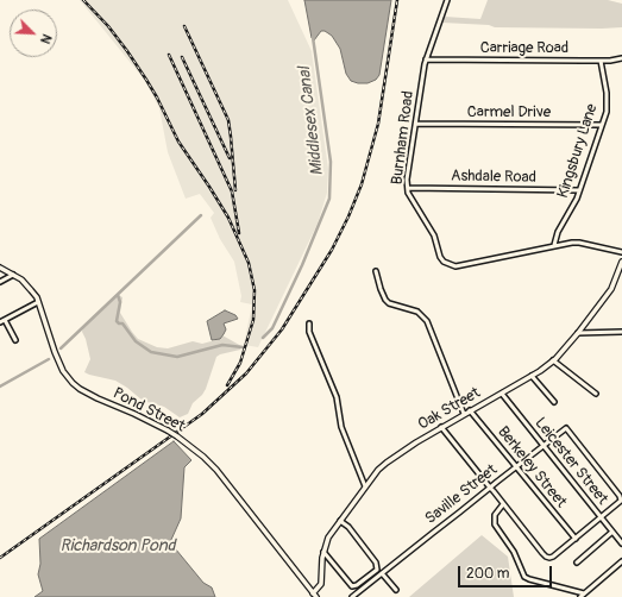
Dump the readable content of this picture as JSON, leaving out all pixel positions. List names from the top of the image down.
{
  "streets": {
    "street": [
      "Carriage Road",
      "Carmel Drive",
      "Burnham Road",
      "Kingsbury Lane",
      "Ashdale Road",
      "Oak Street",
      "Pond Street",
      "Leicester Street",
      "Berkeley Street",
      "Saville Street"
    ]
  },
  "crossings": [
    ["Carriage Road", "Burnham Road"],
    ["Carriage Road", "Kingsbury Lane"],
    ["Carmel Drive", "Burnham Road"],
    ["Carmel Drive", "Kingsbury Lane"],
    ["Burnham Road", "Kingsbury Lane"],
    ["Burnham Road", "Ashdale Road"],
    ["Kingsbury Lane", "Ashdale Road"],
    ["Oak Street", "Pond Street"],
    ["Oak Street", "Leicester Street"],
    ["Oak Street", "Berkeley Street"],
    ["Leicester Street", "Saville Street"],
    ["Berkeley Street", "Saville Street"]
  ],
  "water": ["Middlesex Canal", "Richardson Pond"],
  "scale_bar": "200 m",
  "north": "bottom right"
}
